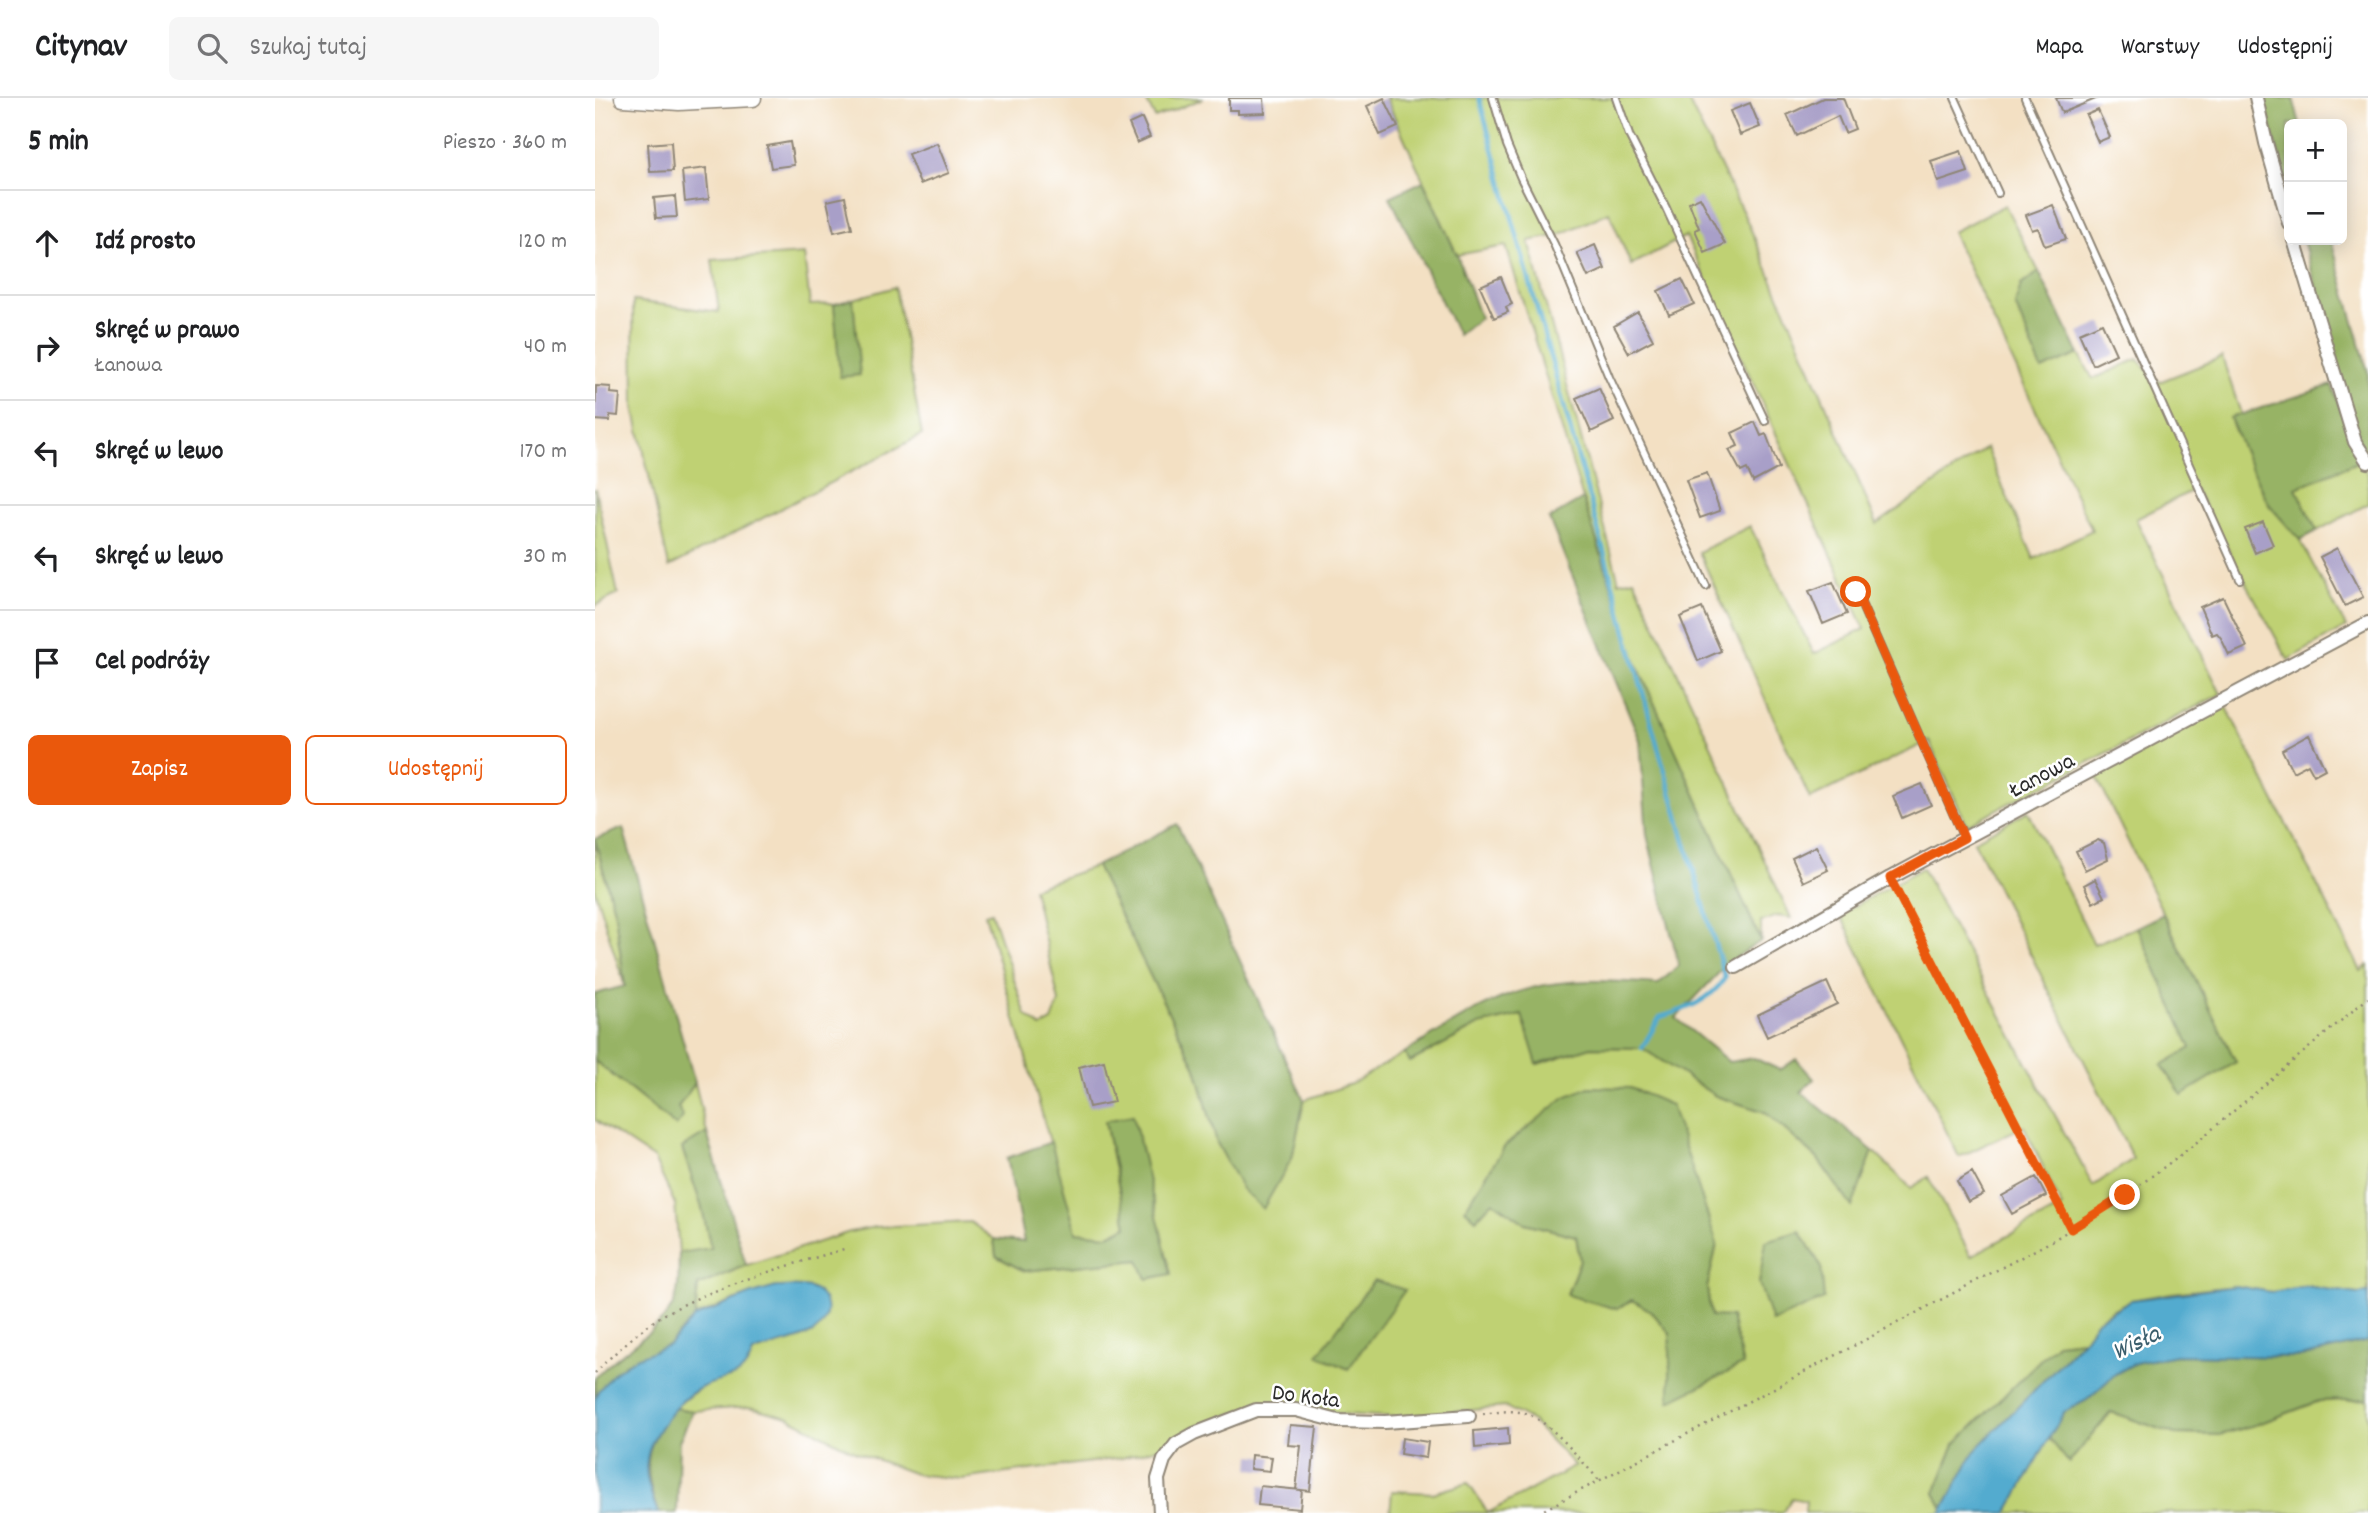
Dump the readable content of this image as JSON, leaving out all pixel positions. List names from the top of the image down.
{
  "streets": {
    "street": ["Łanowa", "Do Koła"]
  },
  "water": ["Wisła"],
  "page": {
    "header": "Citynav",
    "search": "Szukaj tutaj",
    "nav": ["Mapa", "Warstwy", "Udostępnij"],
    "heading": ["5 min", "Pieszo · 360 m"],
    "map_buttons": ["+", "−"],
    "list": [
      ["Idź prosto", "120 m"],
      ["Skręć w prawo", "Łanowa", "40 m"],
      ["Skręć w lewo", "170 m"],
      ["Skręć w lewo", "30 m"],
      "Cel podróży"
    ],
    "buttons": ["Zapisz", "Udostępnij"]
  }
}
